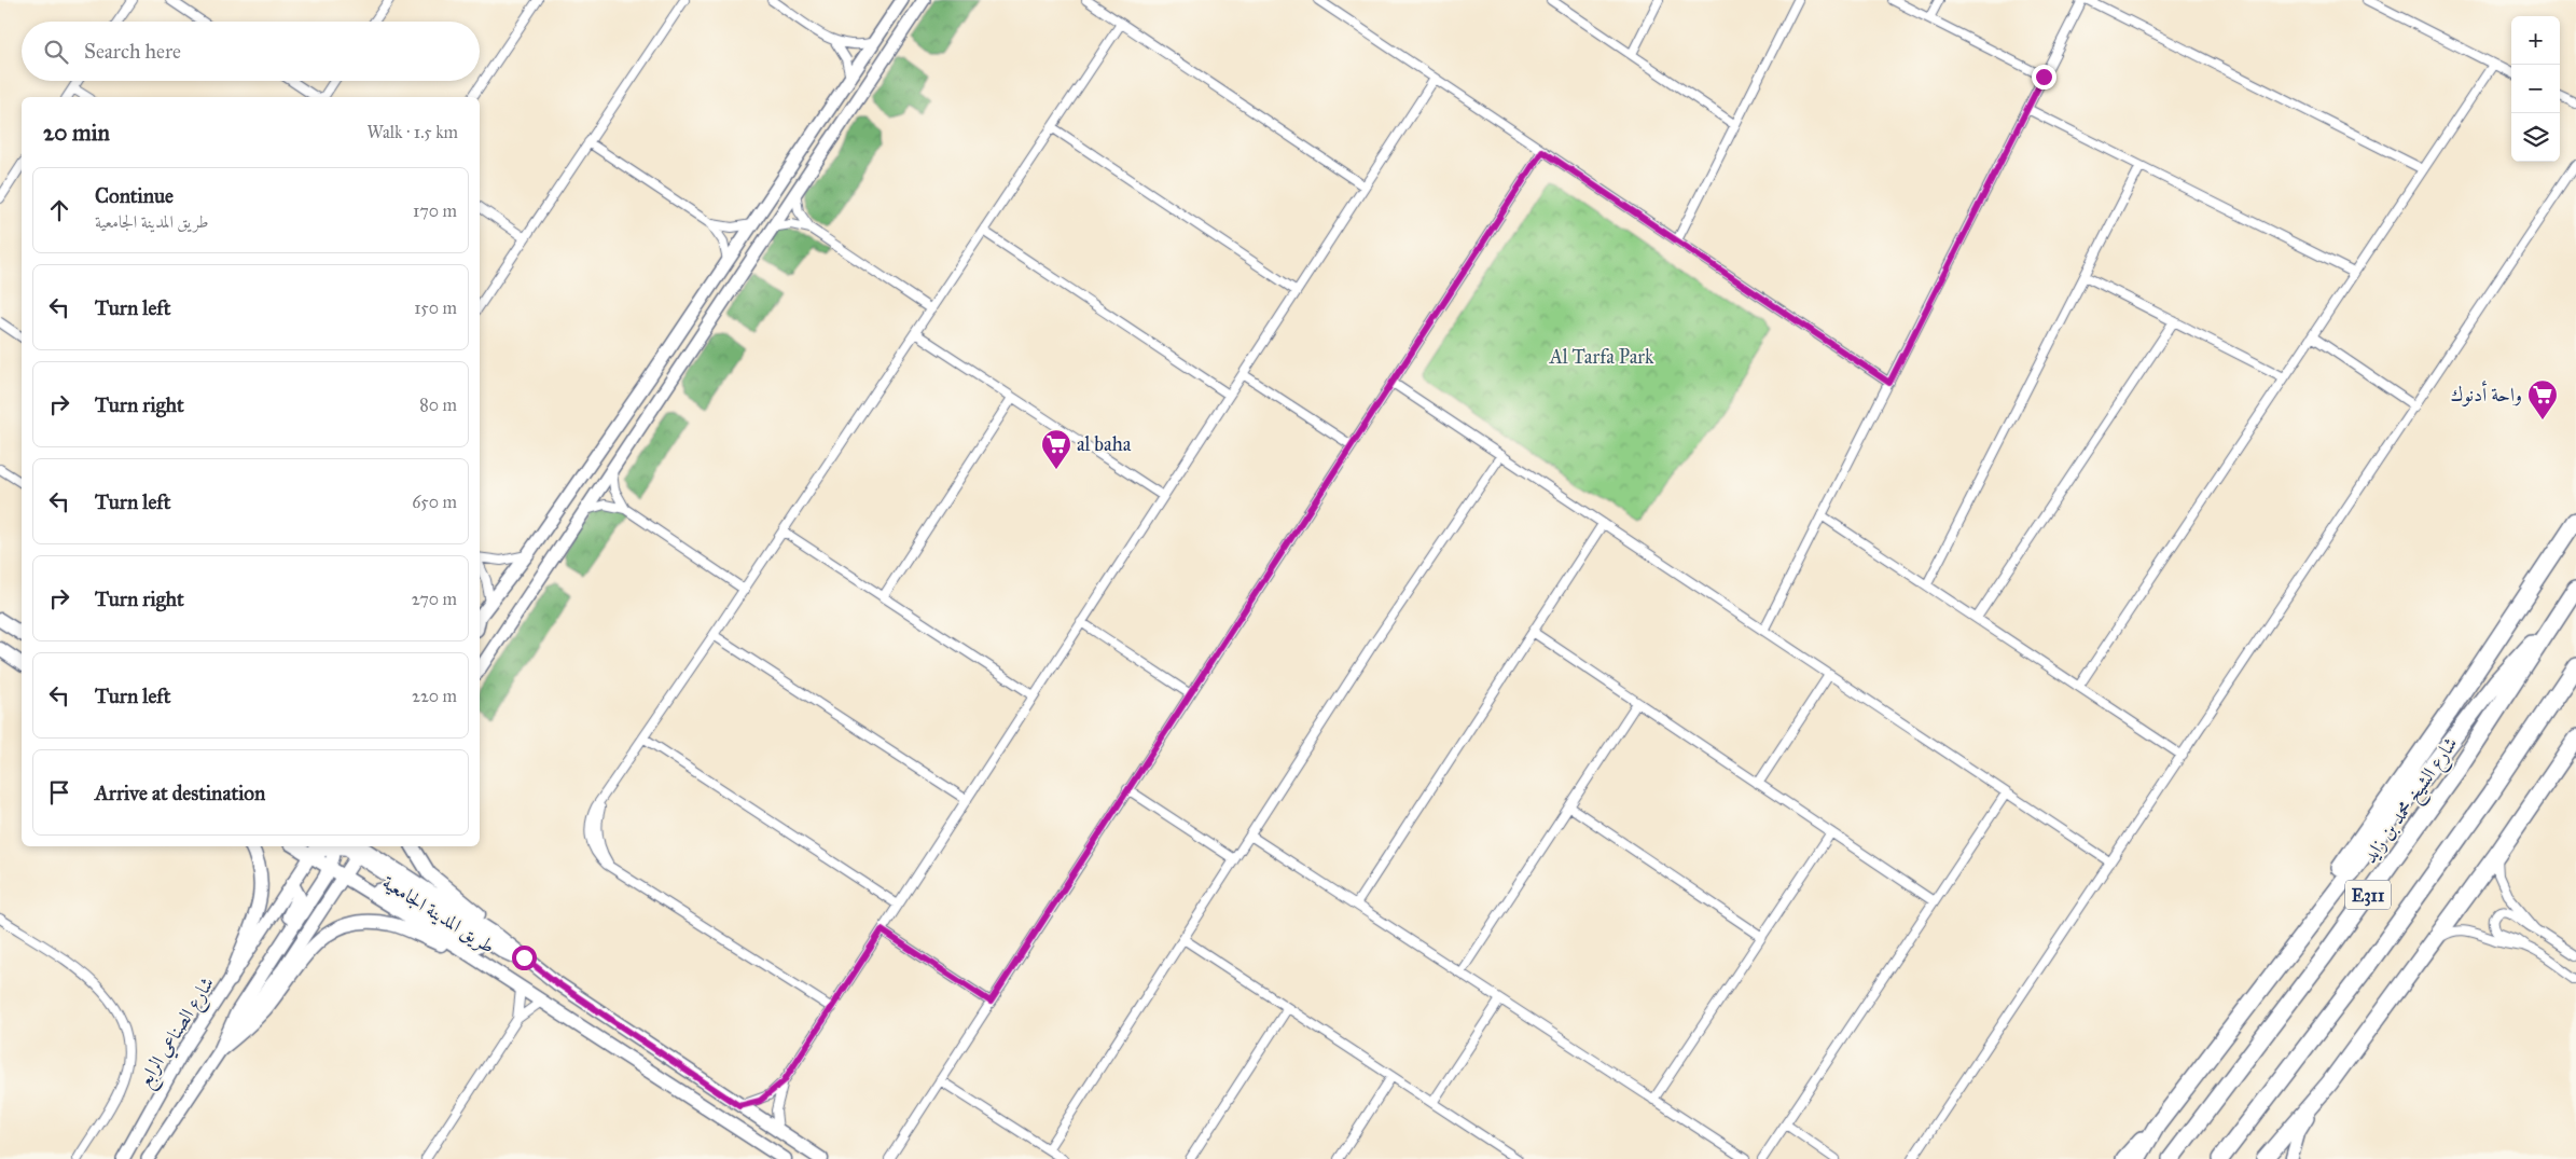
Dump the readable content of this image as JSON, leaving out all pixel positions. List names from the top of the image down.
{
  "streets": {
    "highway": ["شارع الشيخ محمد بن زايد", "E311"],
    "main road": ["طريق المدينة الجامعية", "شارع الصناعي الرابع"]
  },
  "crossings": [
    ["طريق المدينة الجامعية", "شارع الصناعي الرابع"]
  ],
  "parks": ["Al Tarfa Park"],
  "places": {
    "supermarket": ["واحة أدنوك", "al baha"]
  },
  "page": {
    "map_buttons": ["+", "−"],
    "search": "Search here",
    "heading": ["20 min", "Walk · 1.5 km"],
    "list": [
      ["Continue", "طريق المدينة الجامعية", "170 m"],
      ["Turn left", "150 m"],
      ["Turn right", "80 m"],
      ["Turn left", "650 m"],
      ["Turn right", "270 m"],
      ["Turn left", "220 m"],
      "Arrive at destination"
    ]
  }
}
